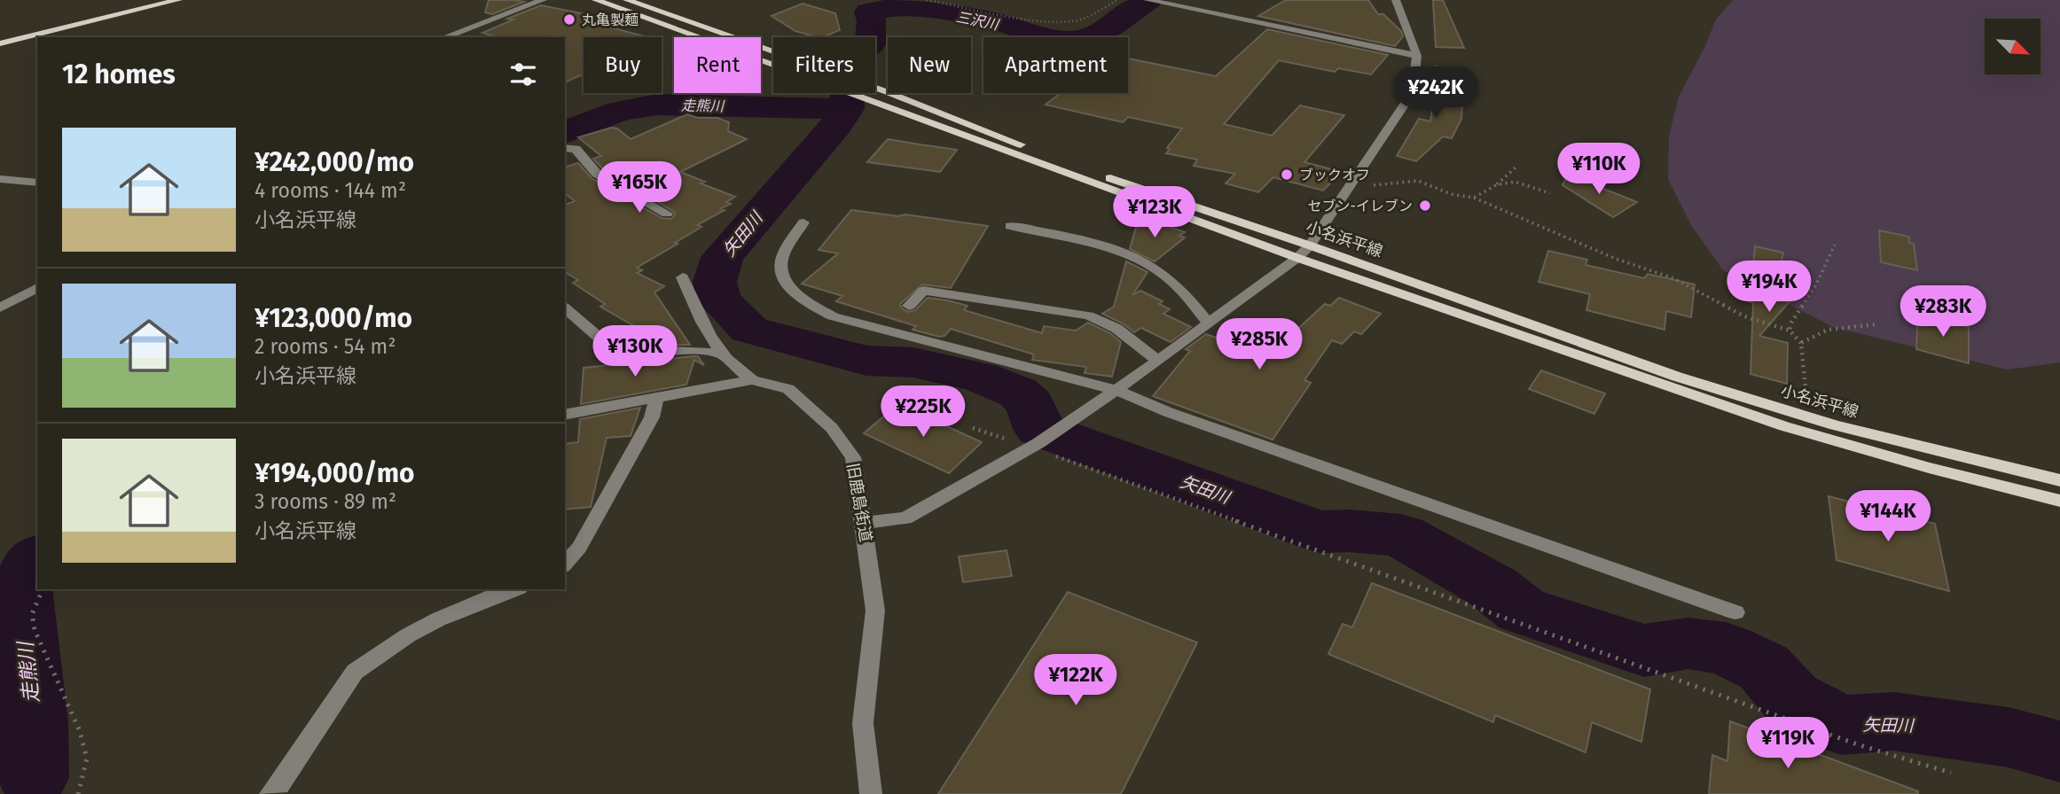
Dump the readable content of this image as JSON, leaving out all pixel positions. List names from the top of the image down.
{
  "streets": {
    "main road": ["小名浜平線"],
    "street": ["旧鹿島街道"]
  },
  "water": ["三沢川", "走熊川", "矢田川"],
  "places": ["丸亀製麺", "ブックオフ", "セブン-イレブン"],
  "north": "bottom right",
  "page": {
    "chip": [
      "Buy",
      "Rent",
      "Filters",
      "New",
      "Apartment"
    ],
    "heading": "12 homes",
    "price": [
      "¥242K",
      "¥110K",
      "¥165K",
      "¥123K",
      "¥194K",
      "¥283K",
      "¥285K",
      "¥130K",
      "¥225K",
      "¥144K",
      "¥122K",
      "¥119K"
    ],
    "list": [
      {
        "name": "¥242,000/mo",
        "note": "4 rooms · 144 m² · 小名浜平線"
      },
      {
        "name": "¥123,000/mo",
        "note": "2 rooms · 54 m² · 小名浜平線"
      },
      {
        "name": "¥194,000/mo",
        "note": "3 rooms · 89 m² · 小名浜平線"
      }
    ]
  }
}
